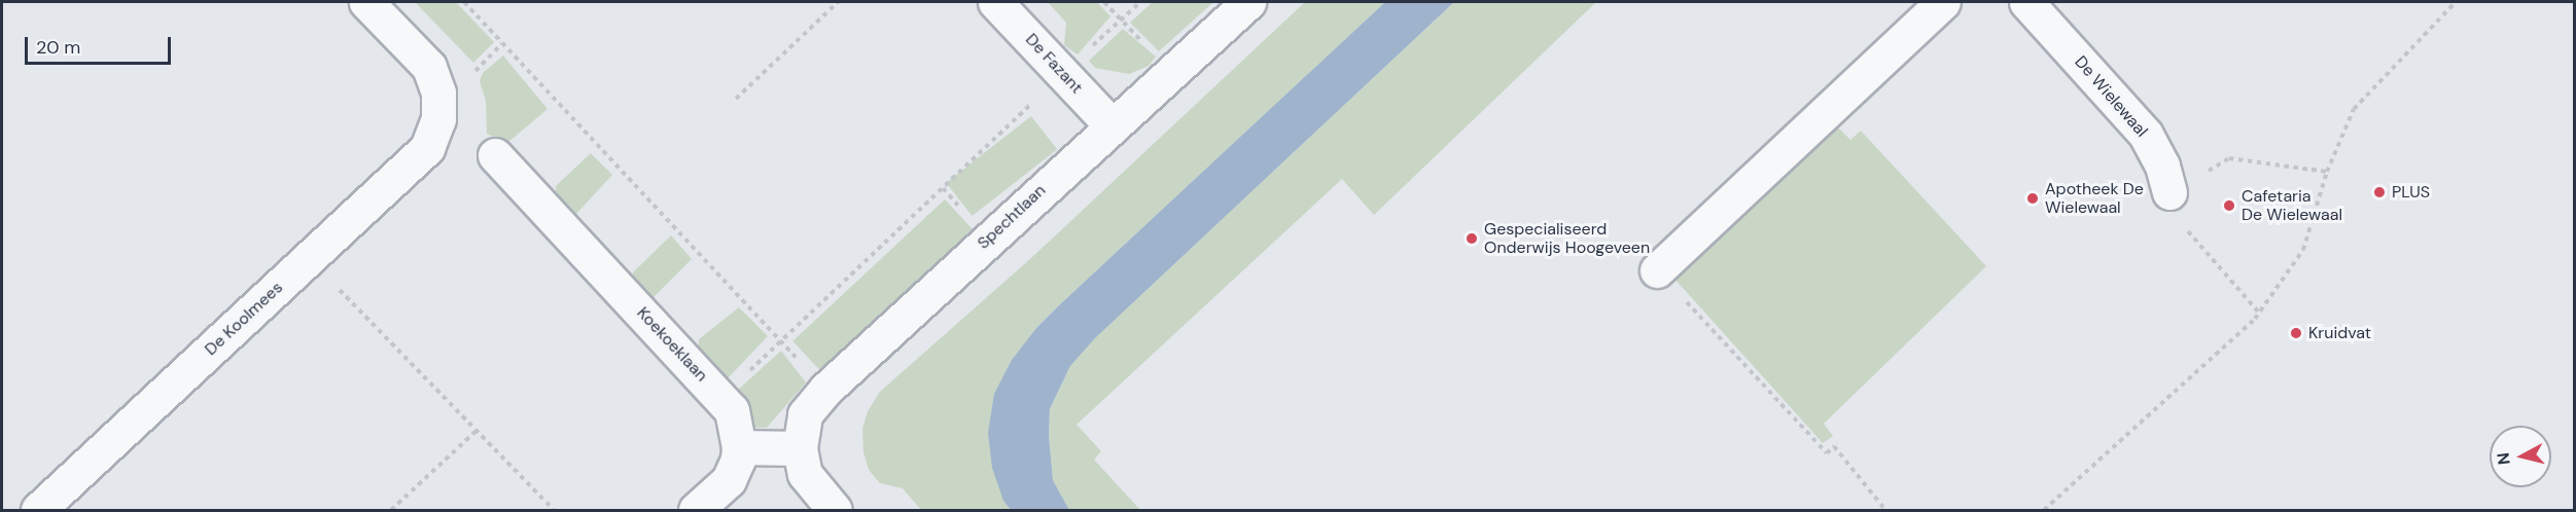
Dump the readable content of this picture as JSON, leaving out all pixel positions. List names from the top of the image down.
{
  "streets": {
    "street": [
      "De Fazant",
      "De Wielewaal",
      "Spechtlaan",
      "De Koolmees",
      "Koekoeklaan"
    ]
  },
  "crossings": [
    ["De Fazant", "Spechtlaan"]
  ],
  "places": [
    "PLUS",
    "Apotheek De Wielewaal",
    "Cafetaria De Wielewaal",
    "Gespecialiseerd Onderwijs Hoogeveen",
    "Kruidvat"
  ],
  "scale_bar": "20 m",
  "north": "left"
}
